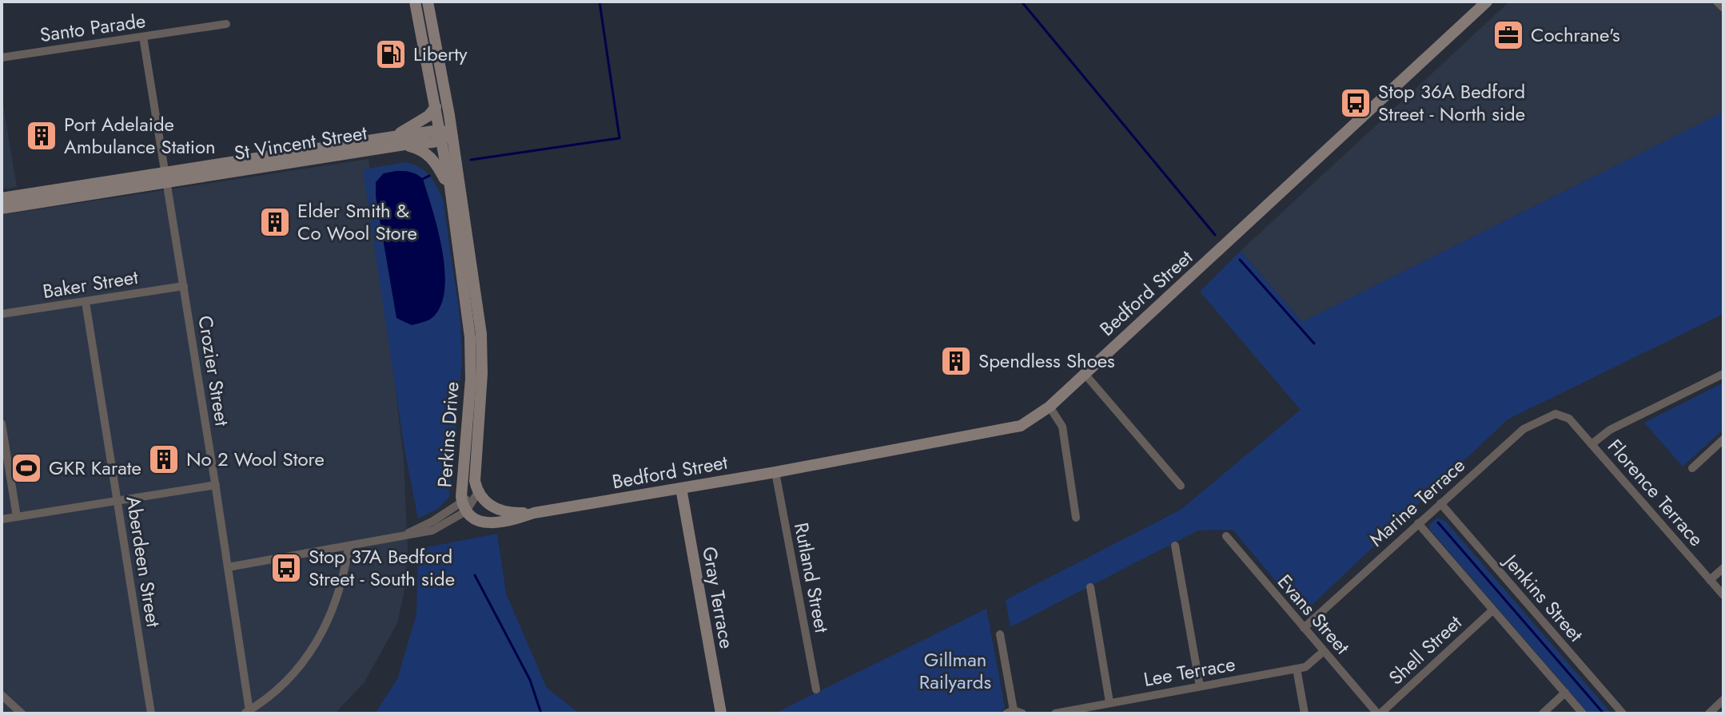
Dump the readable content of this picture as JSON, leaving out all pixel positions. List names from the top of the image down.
{
  "streets": {
    "street": [
      "Santo Parade",
      "St Vincent Street",
      "Baker Street",
      "Bedford Street",
      "Crozier Street",
      "Perkins Drive",
      "Florence Terrace",
      "Marine Terrace",
      "Aberdeen Street",
      "Rutland Street",
      "Gray Terrace",
      "Jenkins Street",
      "Evans Street",
      "Shell Street",
      "Lee Terrace"
    ]
  },
  "crossings": [
    ["Santo Parade", "Crozier Street"],
    ["St Vincent Street", "Crozier Street"],
    ["St Vincent Street", "Perkins Drive"],
    ["Baker Street", "Crozier Street"],
    ["Baker Street", "Aberdeen Street"],
    ["Bedford Street", "Perkins Drive"],
    ["Bedford Street", "Rutland Street"],
    ["Bedford Street", "Gray Terrace"],
    ["Florence Terrace", "Marine Terrace"],
    ["Marine Terrace", "Jenkins Street"],
    ["Marine Terrace", "Evans Street"],
    ["Evans Street", "Shell Street"],
    ["Evans Street", "Lee Terrace"]
  ],
  "parks": ["Gillman Railyards"],
  "places": {
    "office": ["Cochrane's"],
    "fuel station": ["Liberty"],
    "bus stop": ["Stop 36A Bedford Street - North side", "Stop 37A Bedford Street - South side"],
    "building": [
      "Port Adelaide Ambulance Station",
      "Elder Smith & Co Wool Store",
      "Spendless Shoes",
      "No 2 Wool Store"
    ],
    "sports": ["GKR Karate"]
  }
}
